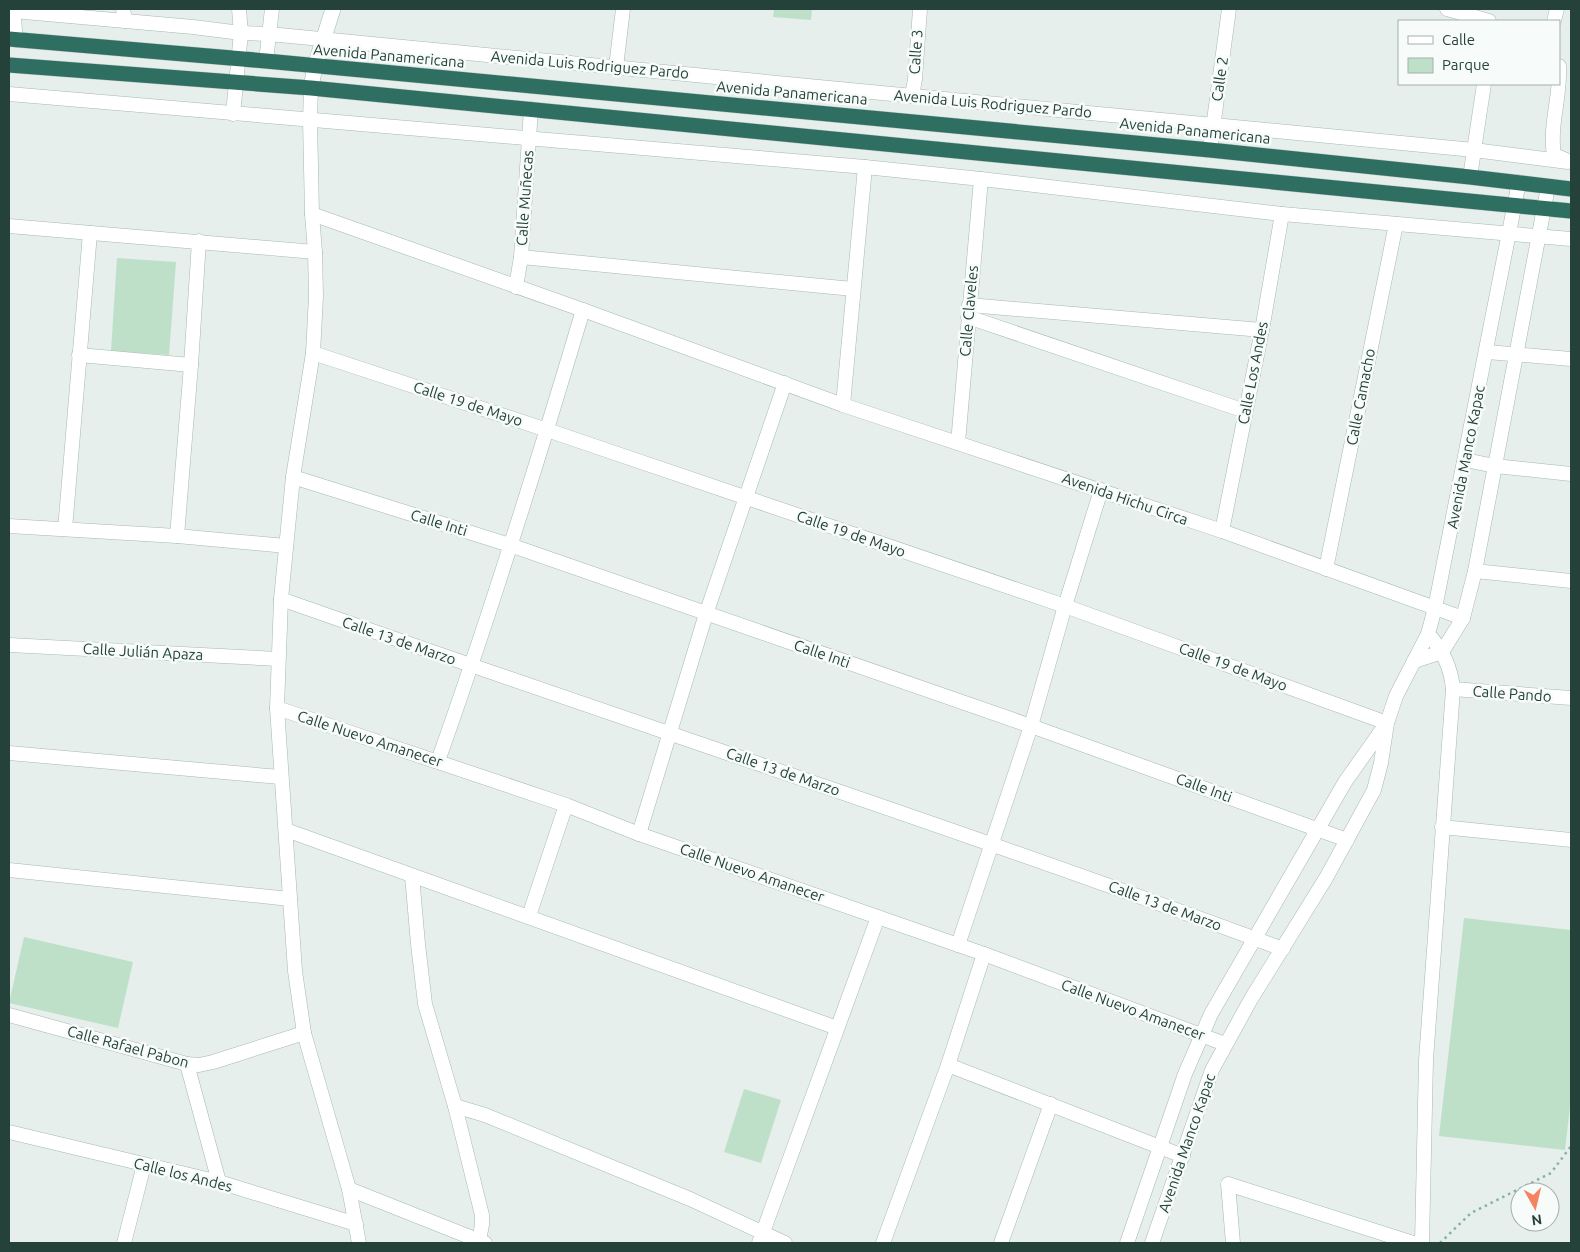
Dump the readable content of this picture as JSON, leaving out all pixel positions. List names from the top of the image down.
{
  "streets": {
    "highway": ["Avenida Panamericana"],
    "street": [
      "Calle 3",
      "Avenida Luis Rodriguez Pardo",
      "Calle 2",
      "Calle Muñecas",
      "Calle Claveles",
      "Calle Los Andes",
      "Calle Camacho",
      "Calle 19 de Mayo",
      "Avenida Manco Kapac",
      "Avenida Hichu Circa",
      "Calle Inti",
      "Calle 13 de Marzo",
      "Calle Julián Apaza",
      "Calle Pando",
      "Calle Nuevo Amanecer",
      "Calle Rafael Pabon",
      "Calle los Andes"
    ]
  },
  "crossings": [
    ["Calle 3", "Avenida Luis Rodriguez Pardo"],
    ["Avenida Panamericana", "Calle 2"],
    ["Avenida Panamericana", "Avenida Manco Kapac"],
    ["Avenida Luis Rodriguez Pardo", "Calle 2"],
    ["Calle Muñecas", "Avenida Hichu Circa"],
    ["Calle Claveles", "Avenida Hichu Circa"],
    ["Calle Los Andes", "Avenida Hichu Circa"],
    ["Calle Camacho", "Avenida Hichu Circa"],
    ["Calle 19 de Mayo", "Avenida Manco Kapac"],
    ["Avenida Manco Kapac", "Avenida Hichu Circa"],
    ["Avenida Manco Kapac", "Calle Inti"],
    ["Avenida Manco Kapac", "Calle 13 de Marzo"],
    ["Avenida Manco Kapac", "Calle Nuevo Amanecer"]
  ],
  "legend": ["Calle", "Parque"],
  "north": "bottom"
}
